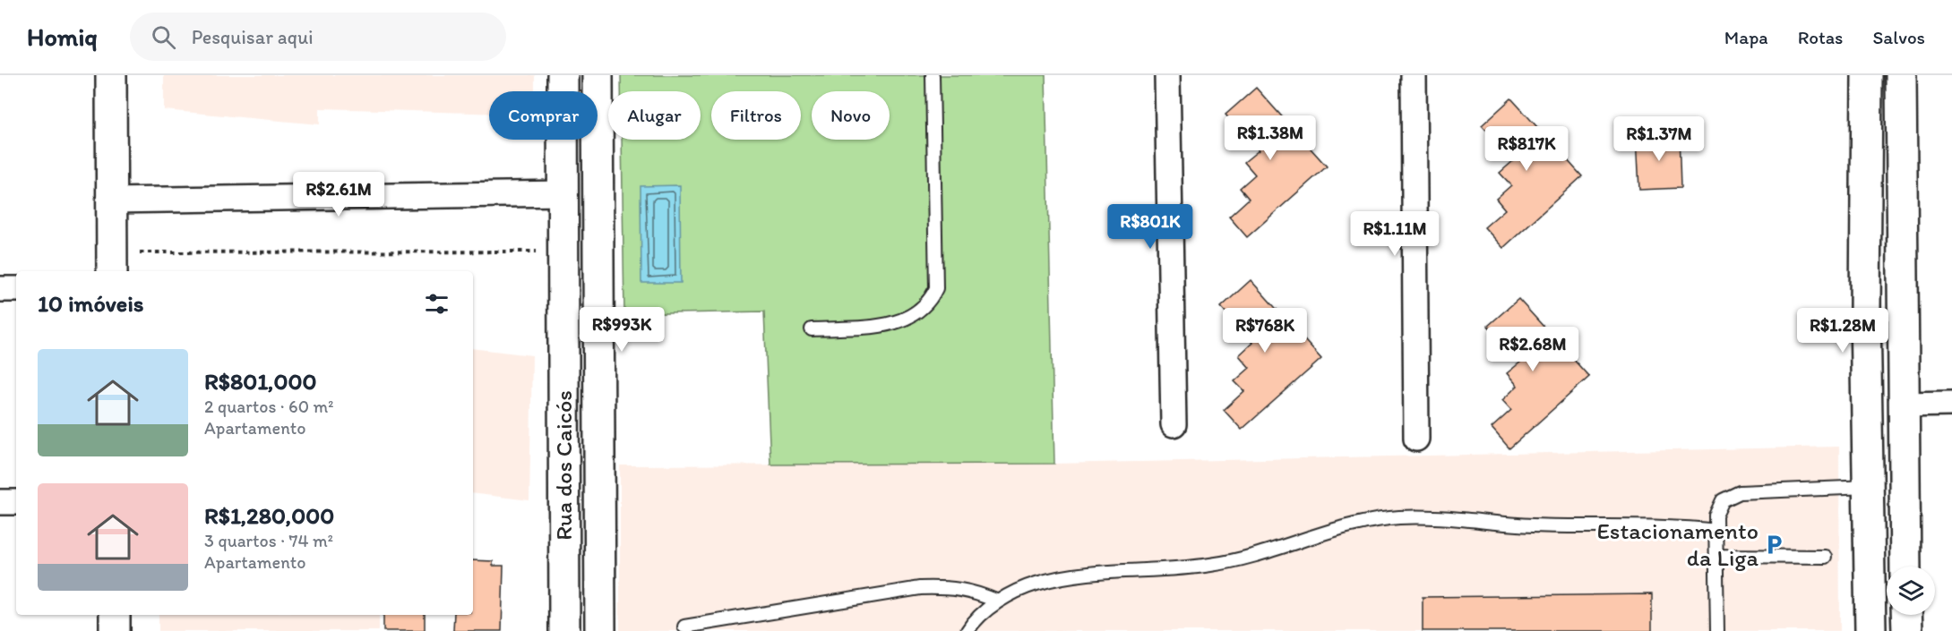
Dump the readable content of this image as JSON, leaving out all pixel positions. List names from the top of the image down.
{
  "streets": {
    "main road": ["Rua dos Caicós"]
  },
  "places": {
    "parking": ["Estacionamento da Liga"]
  },
  "page": {
    "header": "Homiq",
    "search": "Pesquisar aqui",
    "nav": ["Mapa", "Rotas", "Salvos"],
    "chip": [
      "Comprar",
      "Alugar",
      "Filtros",
      "Novo"
    ],
    "price": [
      "R$1.38M",
      "R$1.37M",
      "R$817K",
      "R$2.61M",
      "R$801K",
      "R$1.11M",
      "R$993K",
      "R$768K",
      "R$1.28M",
      "R$2.68M"
    ],
    "heading": "10 imóveis",
    "list": [
      {
        "name": "R$801,000",
        "note": "2 quartos · 60 m² · Apartamento"
      },
      {
        "name": "R$1,280,000",
        "note": "3 quartos · 74 m² · Apartamento"
      }
    ]
  }
}
